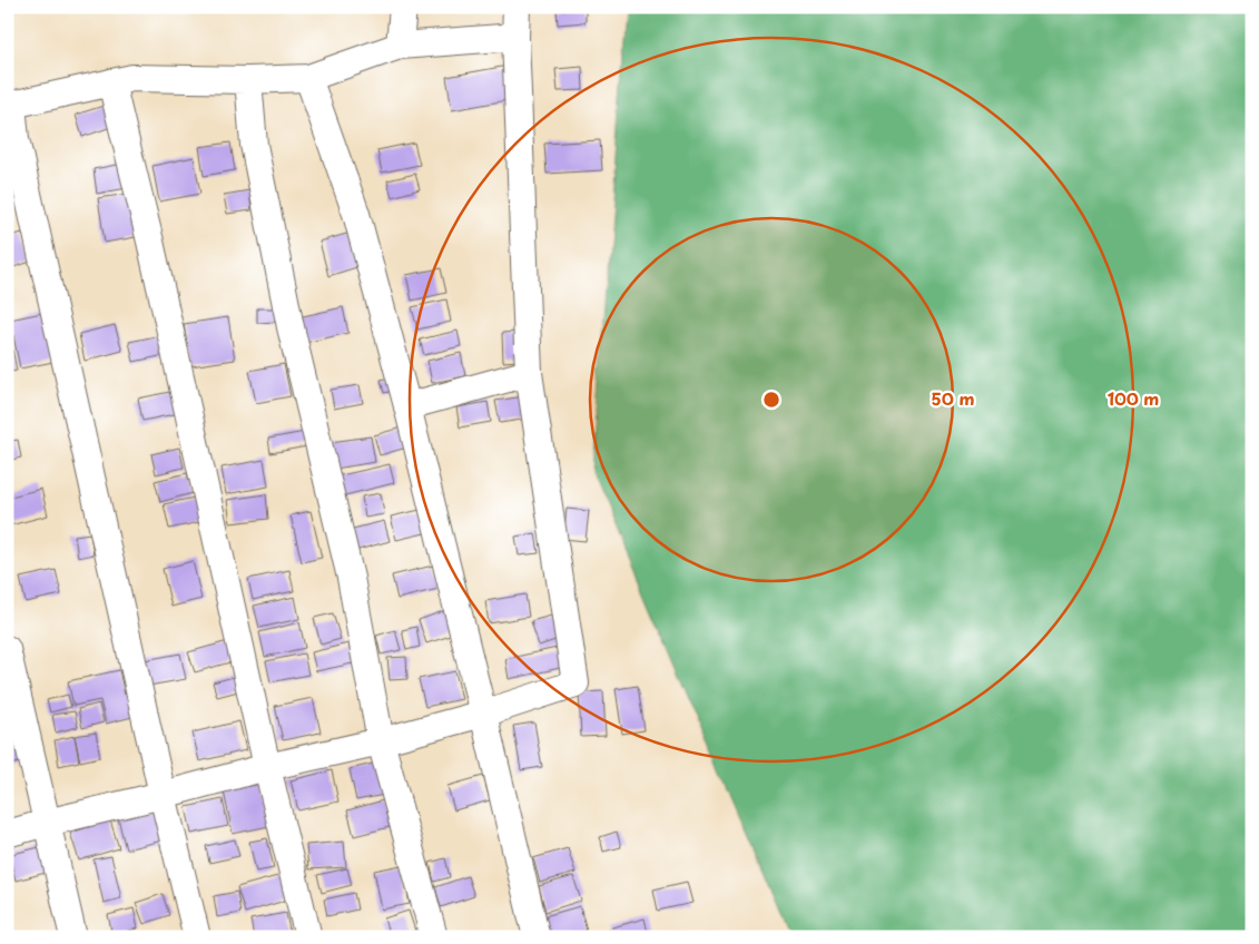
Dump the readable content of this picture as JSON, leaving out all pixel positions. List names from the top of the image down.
{
  "rings": ["50 m", "100 m"]
}
